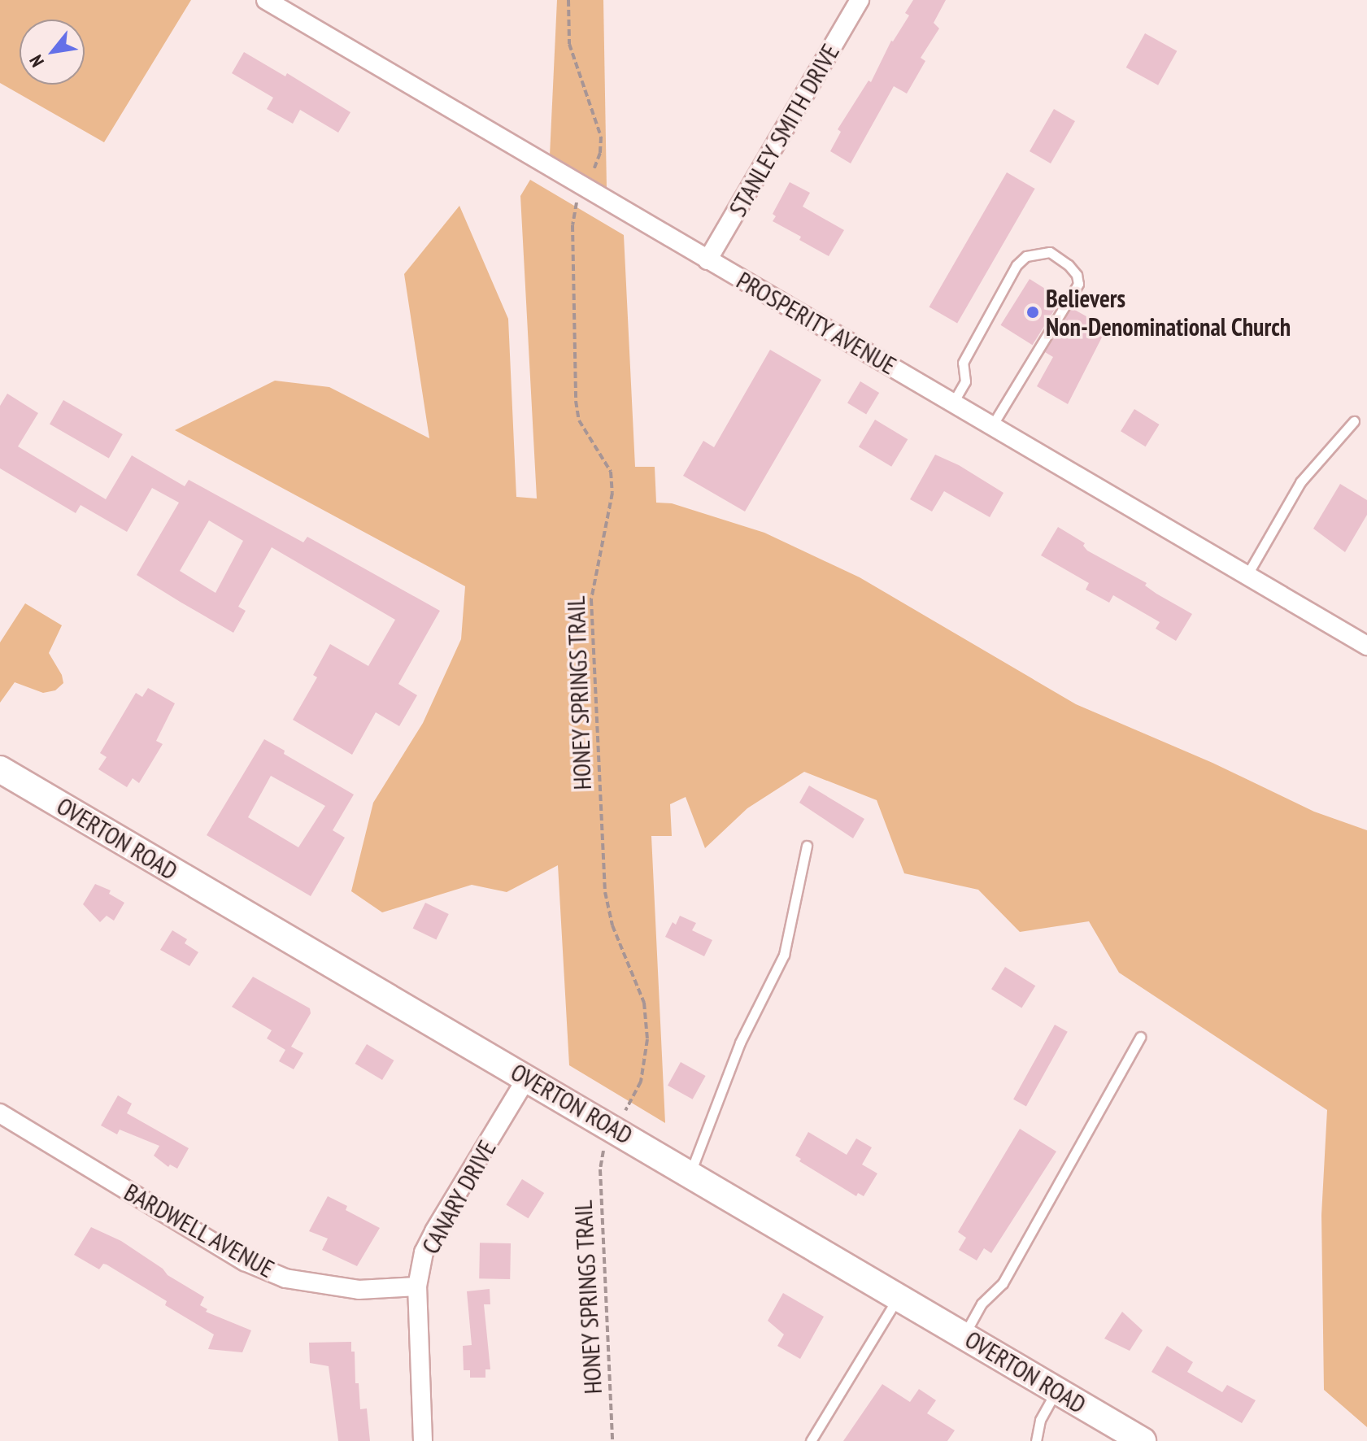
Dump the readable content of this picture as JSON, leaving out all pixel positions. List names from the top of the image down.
{
  "streets": {
    "street": [
      "STANLEY SMITH DRIVE",
      "PROSPERITY AVENUE",
      "OVERTON ROAD",
      "CANARY DRIVE",
      "BARDWELL AVENUE"
    ],
    "path": ["HONEY SPRINGS TRAIL"]
  },
  "crossings": [
    ["STANLEY SMITH DRIVE", "PROSPERITY AVENUE"],
    ["OVERTON ROAD", "CANARY DRIVE"],
    ["CANARY DRIVE", "BARDWELL AVENUE"]
  ],
  "places": ["Believers Non-Denominational Church"],
  "north": "bottom left"
}
